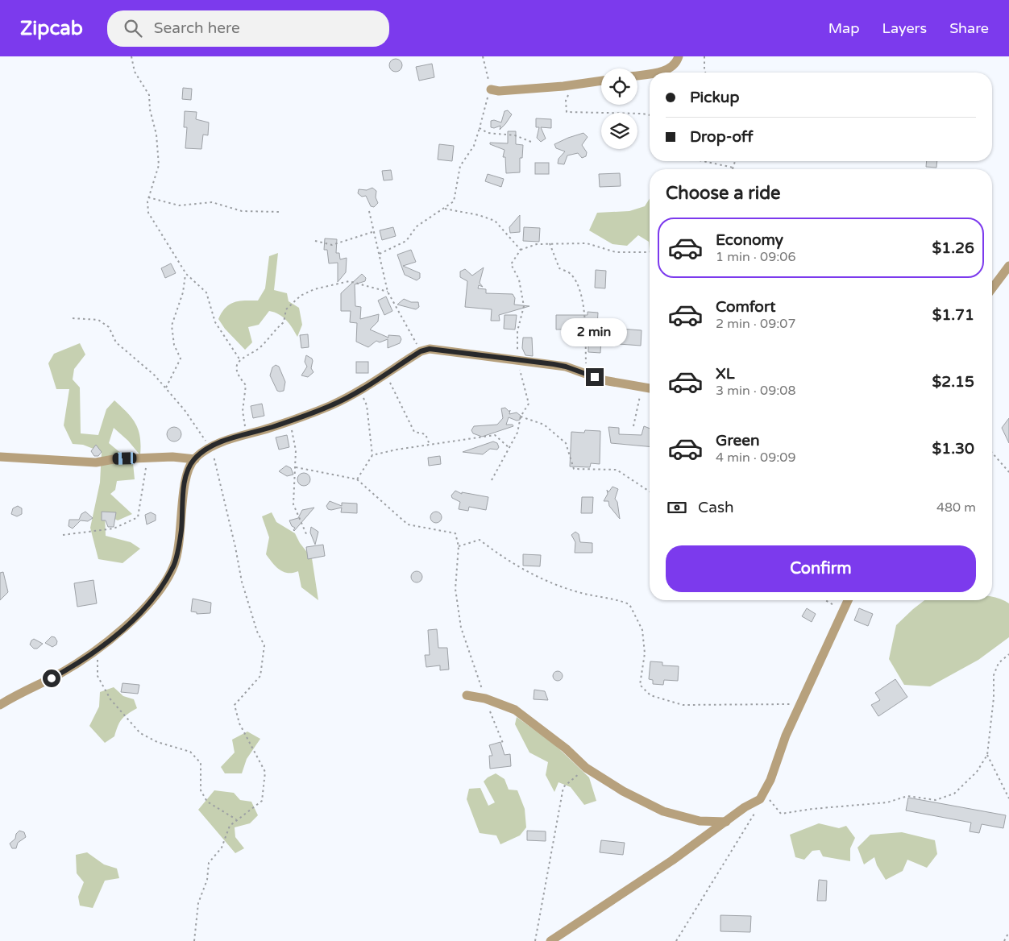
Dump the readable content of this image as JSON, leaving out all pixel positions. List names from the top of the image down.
{
  "page": {
    "header": "Zipcab",
    "search": "Search here",
    "nav": ["Map", "Layers", "Share"],
    "banner": ["Pickup", "Drop-off"],
    "heading": "Choose a ride",
    "list": [
      {
        "name": "Economy",
        "note": "1 min · 09:06",
        "value": "$1.26"
      },
      {
        "name": "Comfort",
        "note": "2 min · 09:07",
        "value": "$1.71"
      },
      {
        "name": "XL",
        "note": "3 min · 09:08",
        "value": "$2.15"
      },
      {
        "name": "Green",
        "note": "4 min · 09:09",
        "value": "$1.30"
      }
    ],
    "bubble": "2 min",
    "pay": ["Cash", "480 m"],
    "buttons": "Confirm"
  }
}
